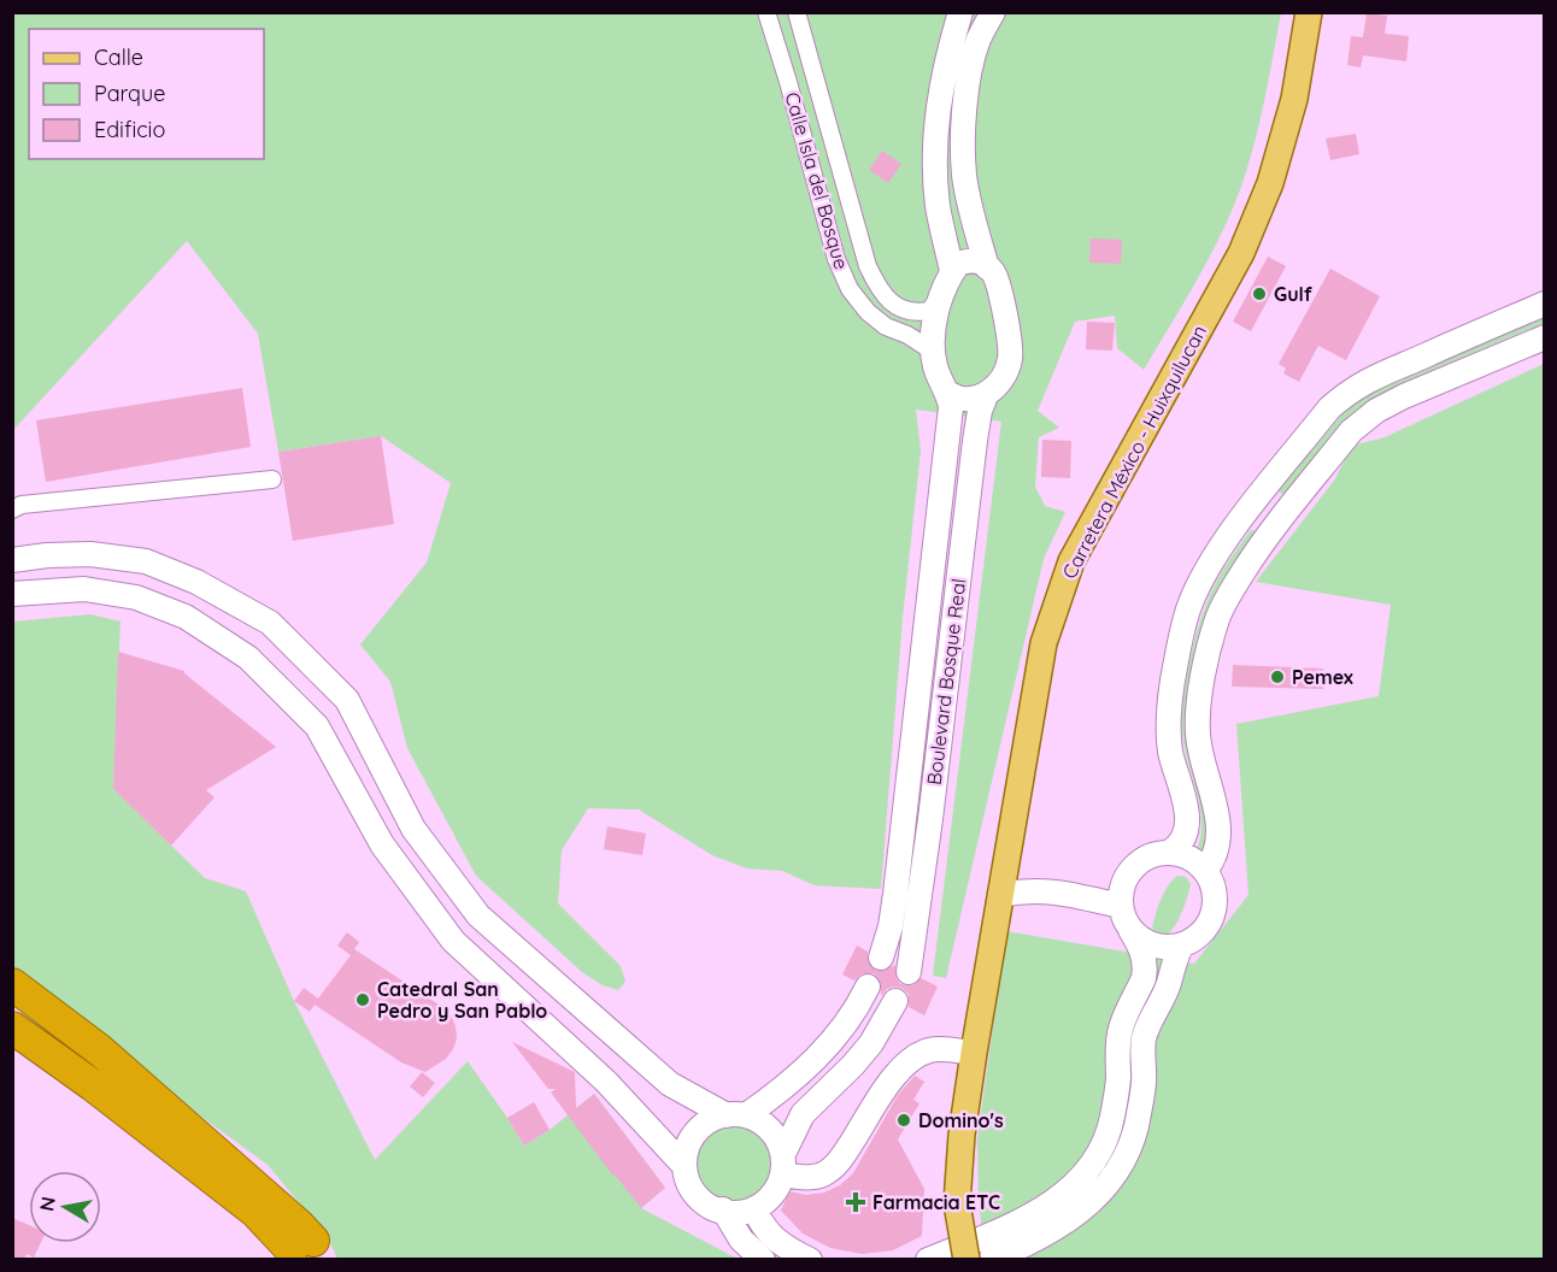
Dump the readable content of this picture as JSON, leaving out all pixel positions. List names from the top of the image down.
{
  "streets": {
    "main road": ["Carretera México - Huixquilucan", "Boulevard Bosque Real"],
    "street": ["Calle Isla del Bosque"]
  },
  "places": {
    "other": [
      "Gulf",
      "Pemex",
      "Catedral San Pedro y San Pablo",
      "Domino's"
    ],
    "health": ["Farmacia ETC"]
  },
  "legend": ["Calle", "Parque", "Edificio"],
  "north": "left"
}
